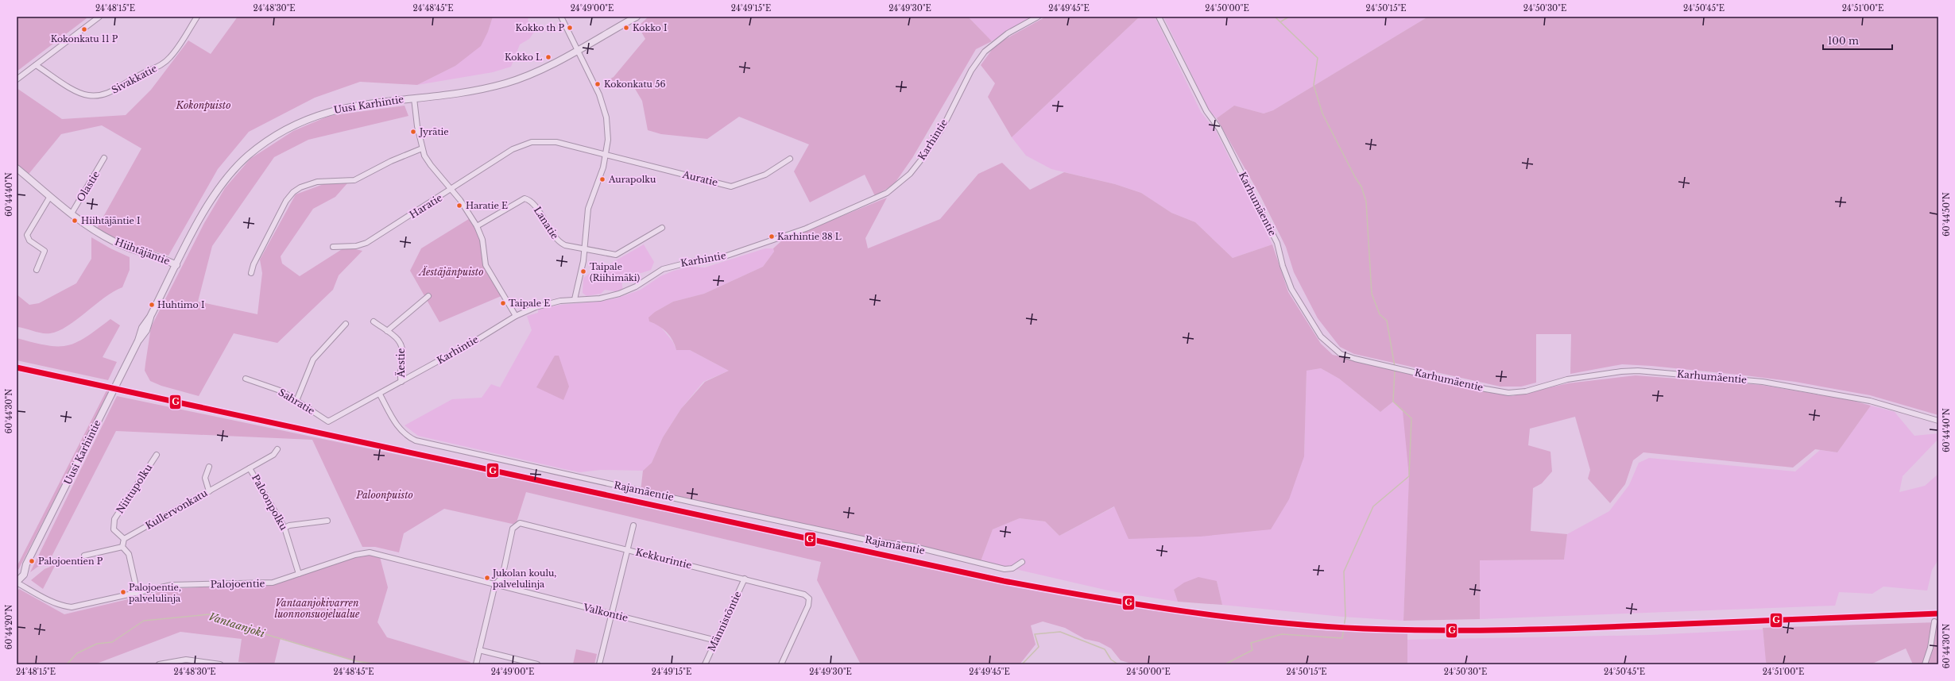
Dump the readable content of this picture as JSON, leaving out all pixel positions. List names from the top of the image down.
{
  "streets": {
    "street": [
      "Sivakkatie",
      "Uusi Karhintie",
      "Karhintie",
      "Auratie",
      "Olastie",
      "Karhumäentie",
      "Haratie",
      "Lanatie",
      "Hiihtäjäntie",
      "Äestie",
      "Sahratie",
      "Niittupolku",
      "Rajamäentie",
      "Paloonpolku",
      "Kullervonkatu",
      "Kekkurintie",
      "Palojoentie",
      "Valkontie",
      "Männistöntie"
    ]
  },
  "crossings": [
    ["Uusi Karhintie", "Hiihtäjäntie"],
    ["Uusi Karhintie", "Palojoentie"],
    ["Karhintie", "Äestie"],
    ["Karhintie", "Sahratie"],
    ["Karhintie", "Rajamäentie"],
    ["Auratie", "Haratie"],
    ["Olastie", "Hiihtäjäntie"],
    ["Niittupolku", "Kullervonkatu"],
    ["Paloonpolku", "Kullervonkatu"],
    ["Paloonpolku", "Palojoentie"],
    ["Kekkurintie", "Palojoentie"],
    ["Kekkurintie", "Valkontie"],
    ["Kekkurintie", "Männistöntie"],
    ["Palojoentie", "Valkontie"],
    ["Valkontie", "Männistöntie"]
  ],
  "water": ["Vantaanjoki"],
  "parks": [
    "Kokonpuisto",
    "Äestäjänpuisto",
    "Paloonpuisto",
    "Vantaanjokivarren luonnonsuojelualue"
  ],
  "places": [
    "Kokko th P",
    "Kokko I",
    "Kokonkatu 11 P",
    "Kokko L",
    "Kokonkatu 56",
    "Jyrätie",
    "Aurapolku",
    "Haratie E",
    "Hiihtäjäntie I",
    "Karhintie 38 L",
    "Taipale (Riihimäki)",
    "Taipale E",
    "Huhtimo I",
    "Palojoentien P",
    "Jukolan koulu, palvelulinja",
    "Palojoentie, palvelulinja"
  ],
  "lines": ["transit line G"],
  "scale_bar": "100 m",
  "coordinates": [
    "24°48'15\"E",
    "24°48'30\"E",
    "24°48'45\"E",
    "24°49'00\"E",
    "24°49'15\"E",
    "24°49'30\"E",
    "24°49'45\"E",
    "24°50'00\"E",
    "24°50'15\"E",
    "24°50'30\"E",
    "24°50'45\"E",
    "24°51'00\"E",
    "60°44'40\"N",
    "60°44'50\"N",
    "60°44'30\"N",
    "60°44'20\"N"
  ]
}
